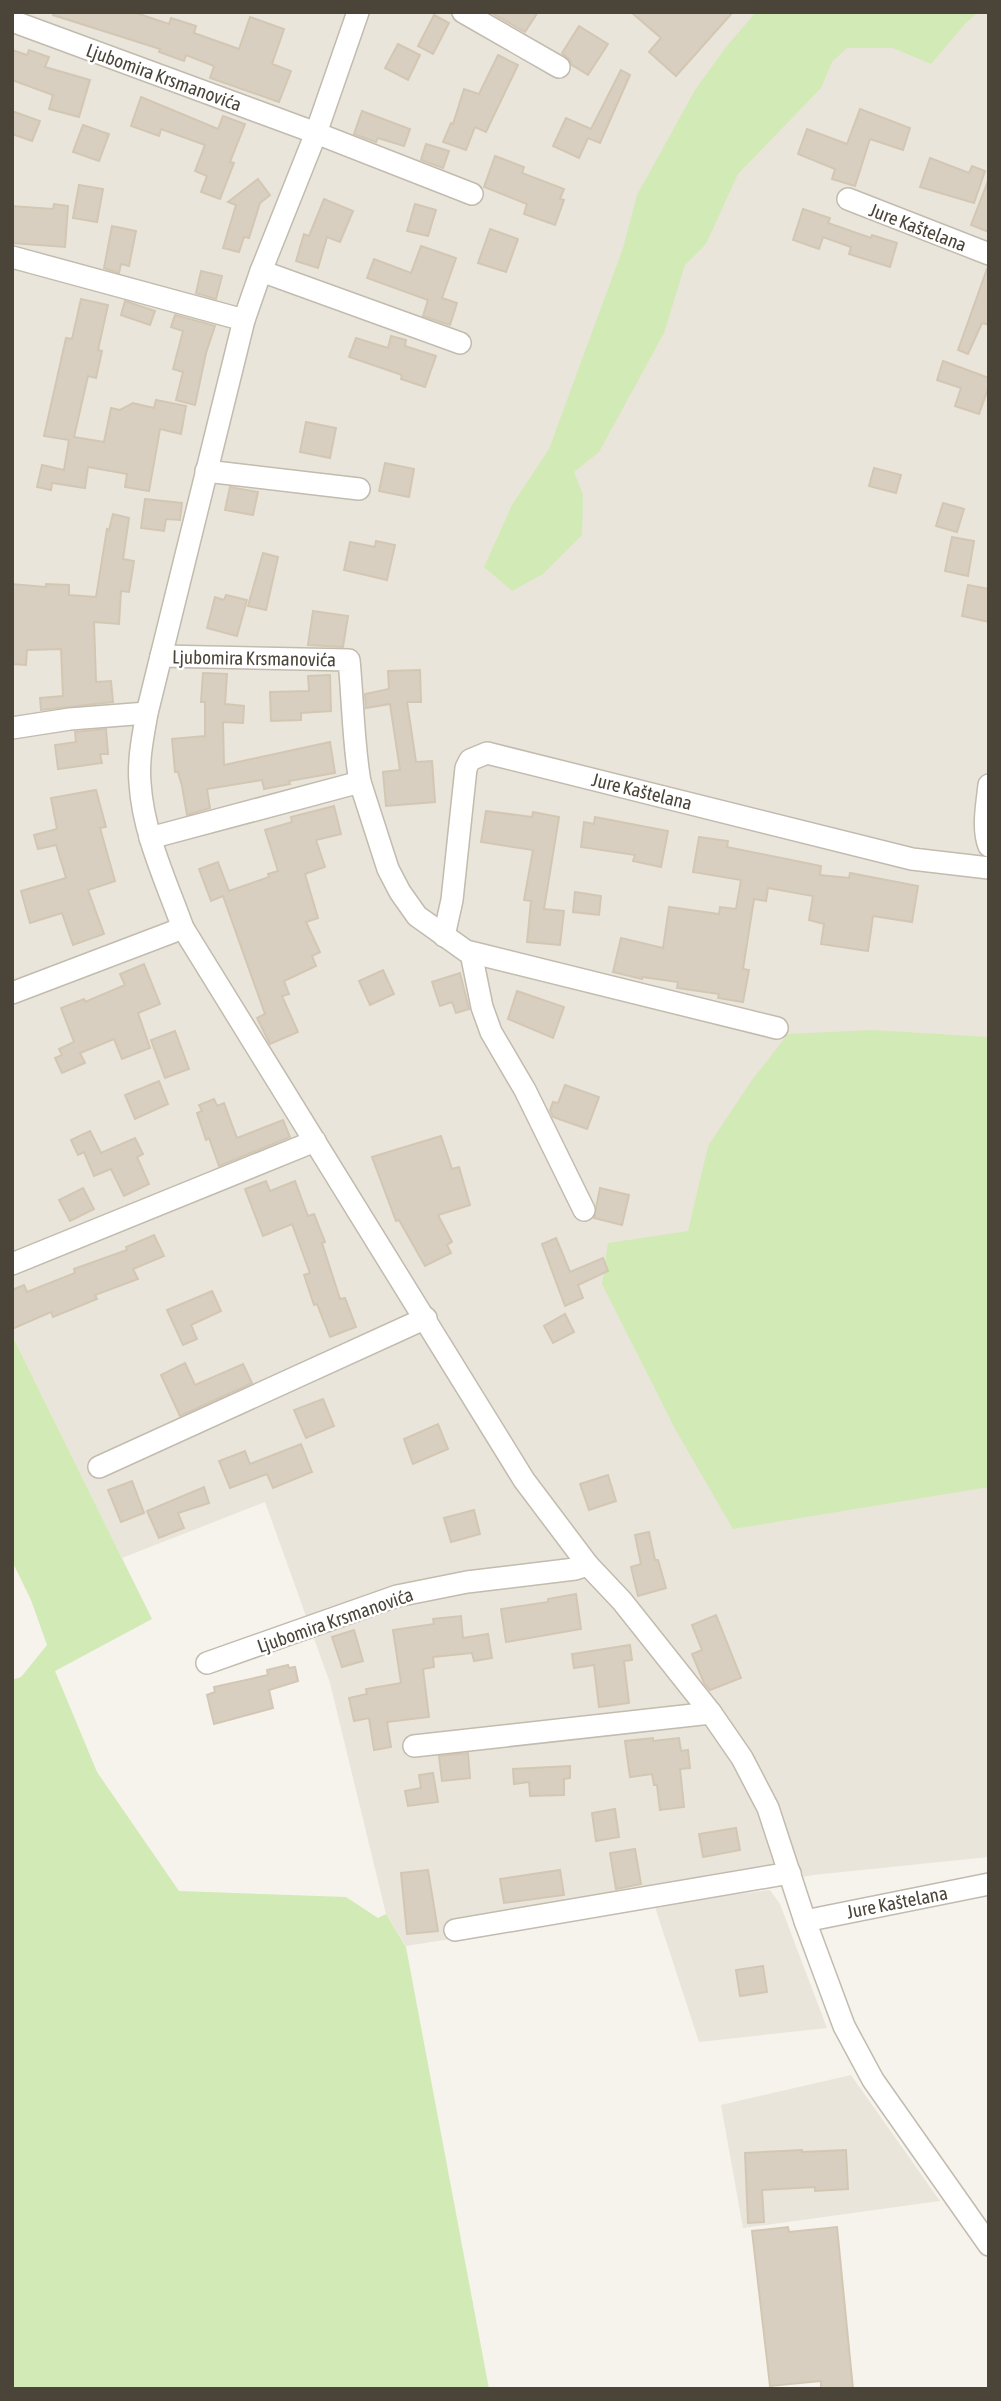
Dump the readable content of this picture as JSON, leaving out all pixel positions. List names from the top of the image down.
{
  "streets": {
    "street": ["Ljubomira Krsmanovića", "Jure Kaštelana"]
  },
  "crossings": [
    ["Ljubomira Krsmanovića", "Jure Kaštelana"]
  ]
}
